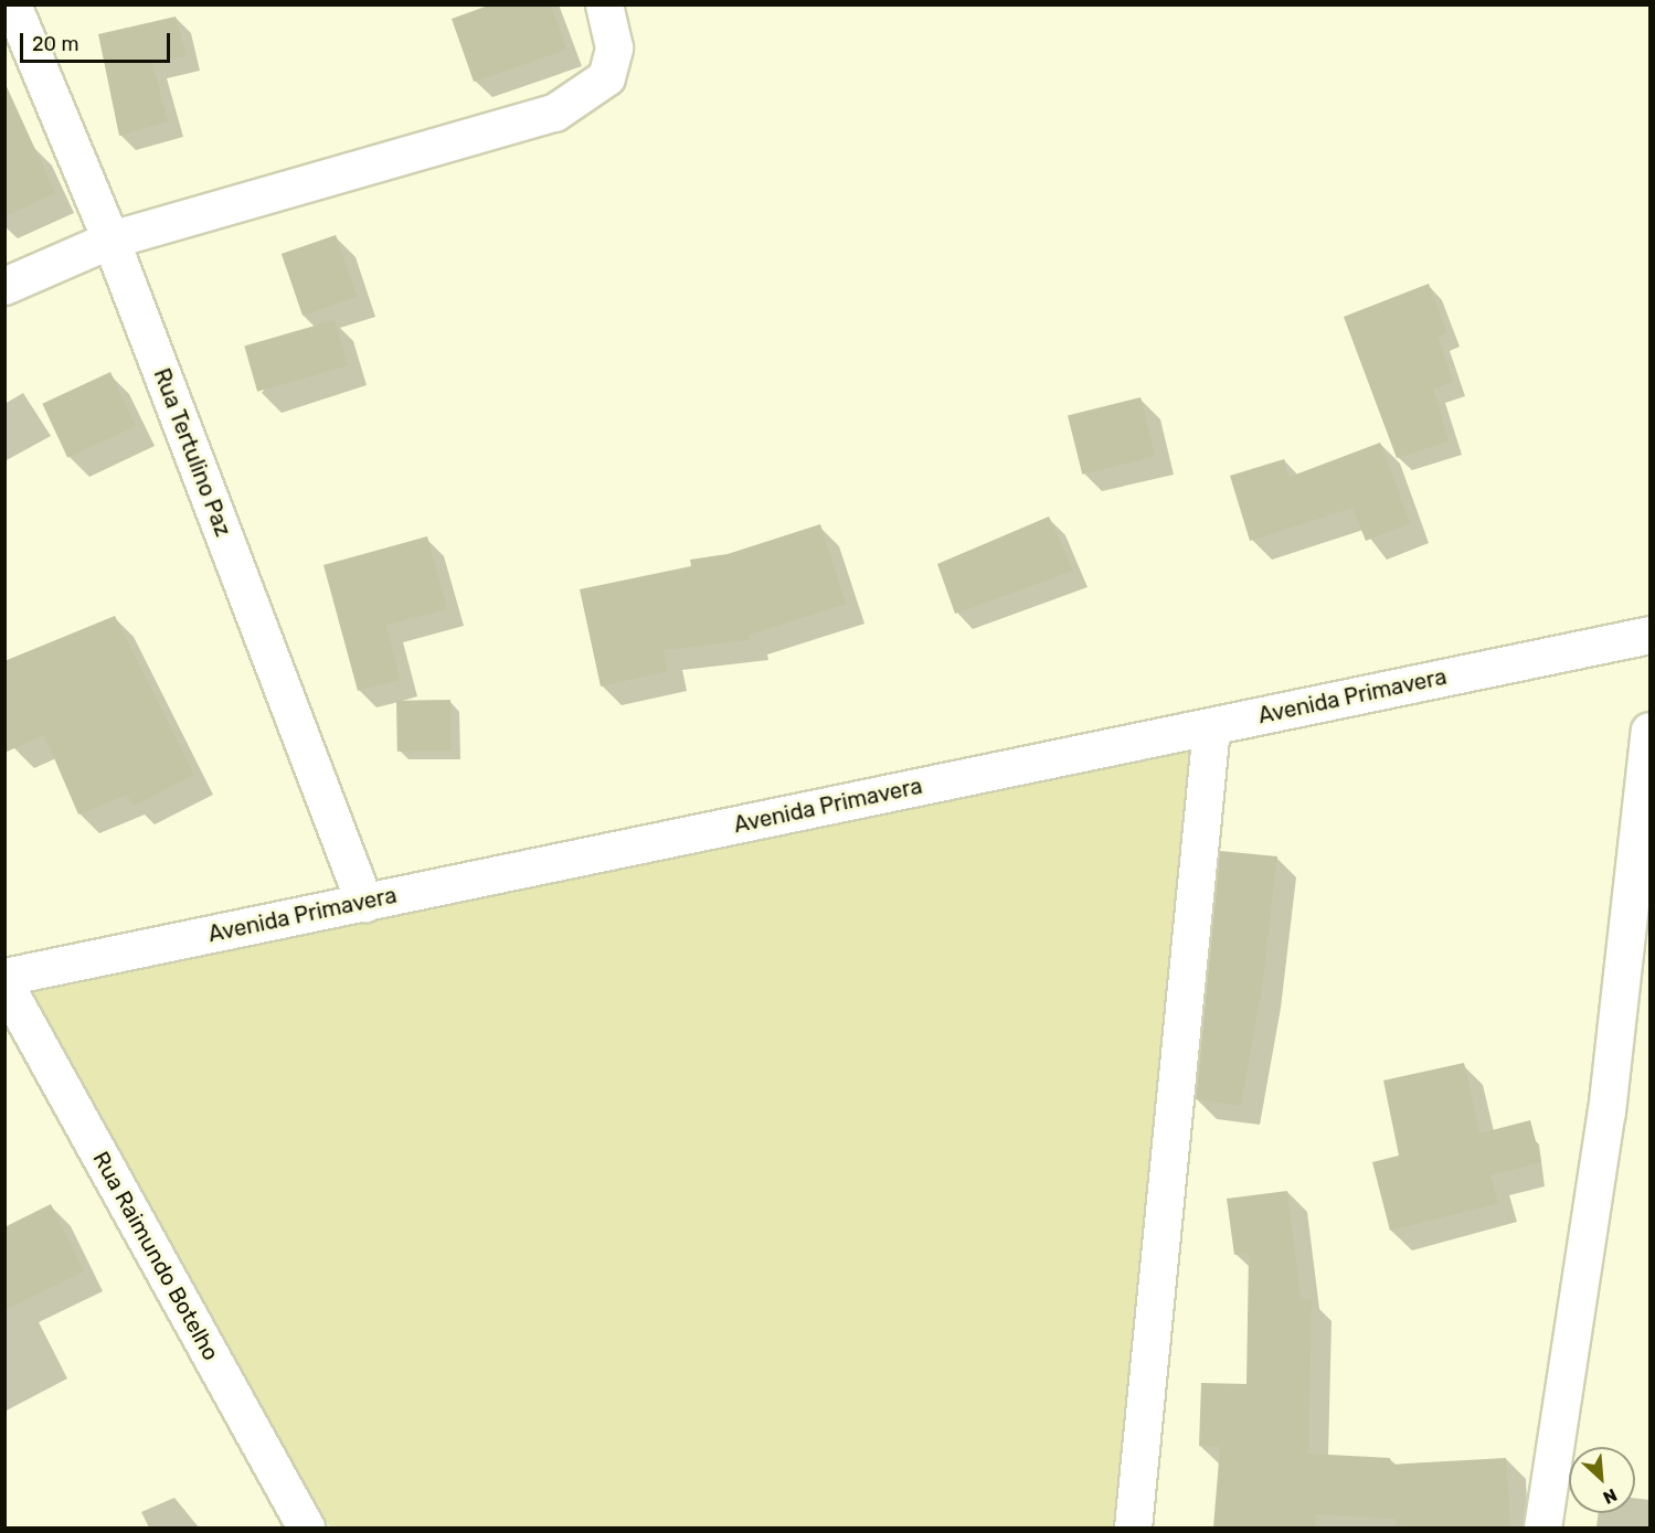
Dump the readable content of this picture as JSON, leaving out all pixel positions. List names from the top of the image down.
{
  "streets": {
    "street": ["Rua Tertulino Paz", "Avenida Primavera", "Rua Raimundo Botelho"]
  },
  "crossings": [
    ["Rua Tertulino Paz", "Avenida Primavera"]
  ],
  "scale_bar": "20 m",
  "north": "bottom right"
}
